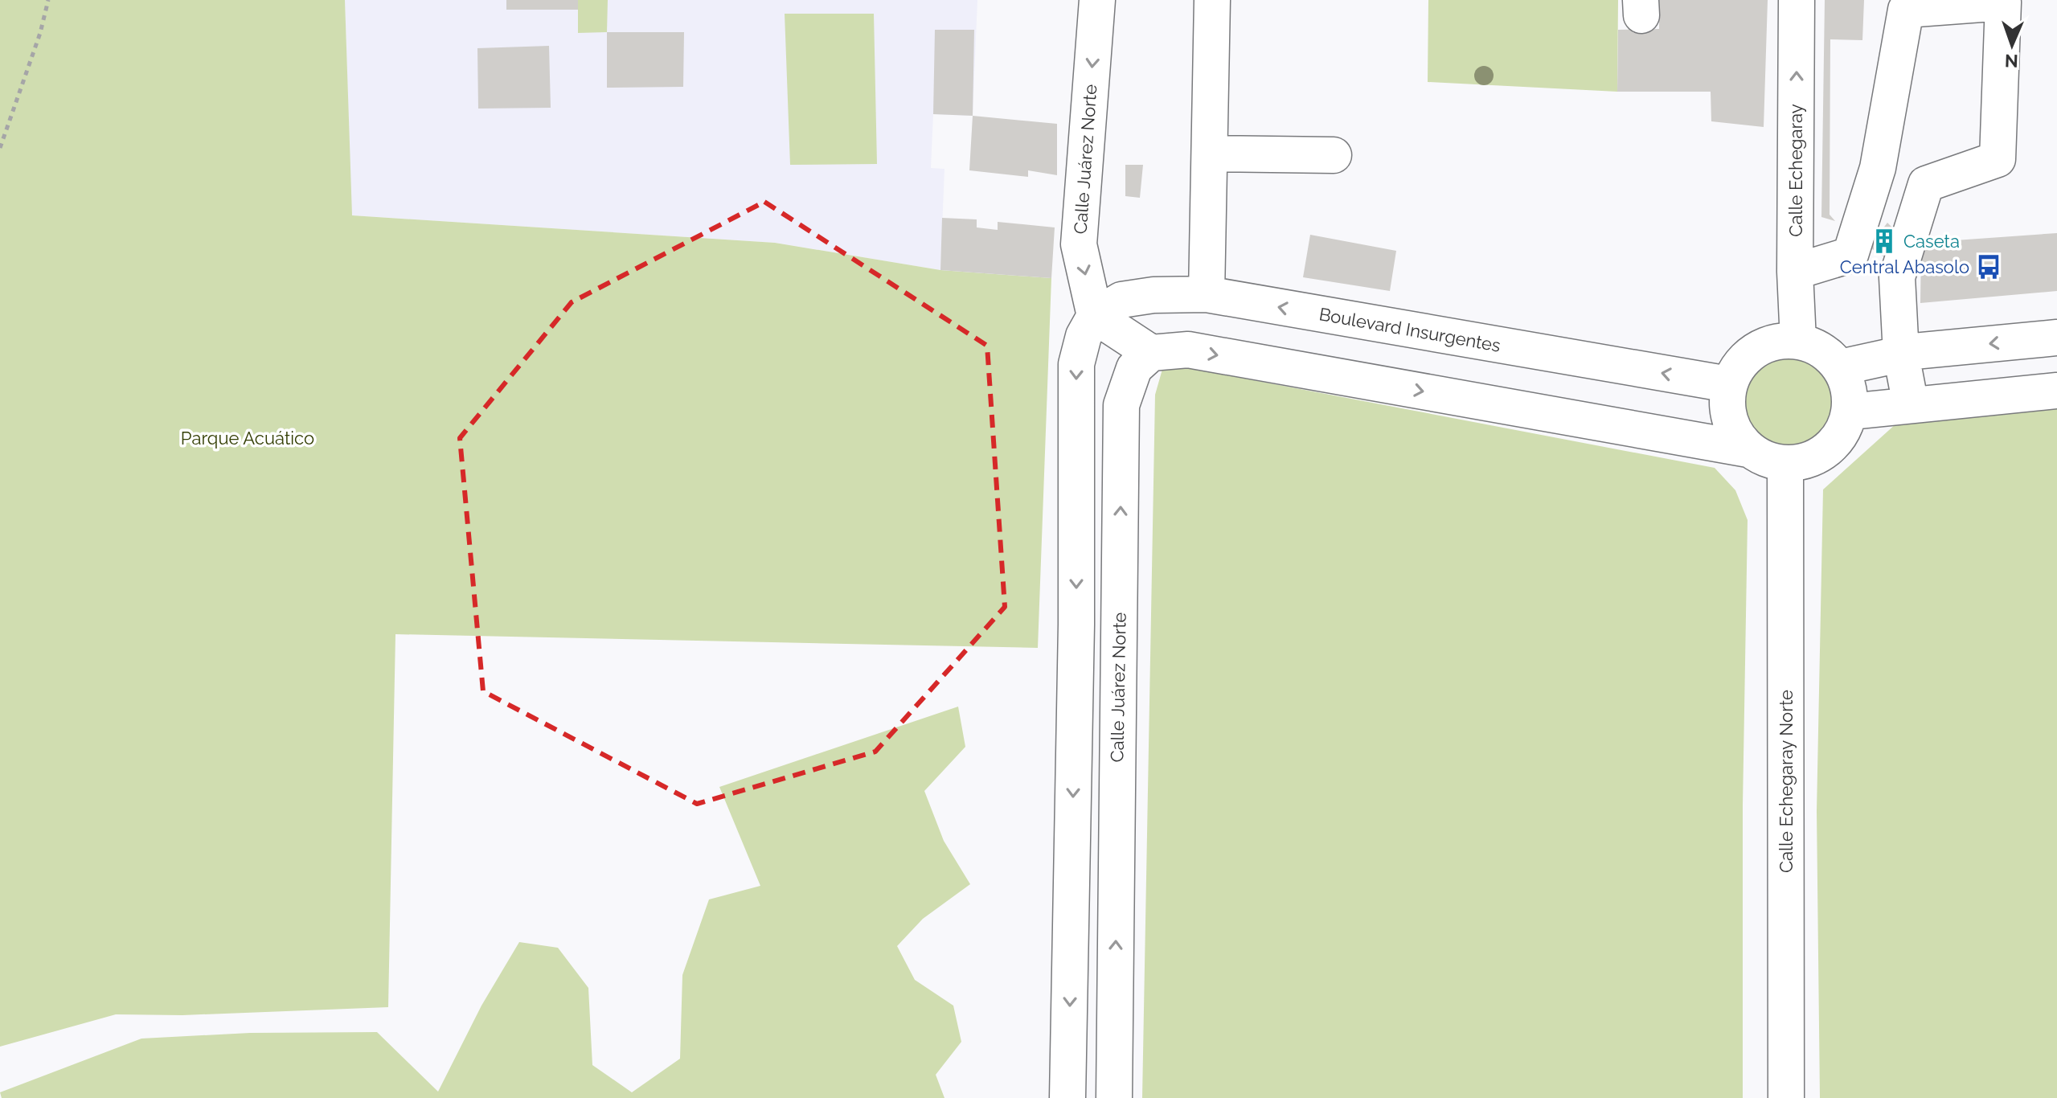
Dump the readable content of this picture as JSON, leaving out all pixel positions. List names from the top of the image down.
{
  "streets": {
    "street": [
      "Calle Juárez Norte",
      "Calle Echegaray",
      "Boulevard Insurgentes",
      "Calle Echegaray Norte"
    ]
  },
  "crossings": [
    ["Calle Juárez Norte", "Boulevard Insurgentes"],
    ["Calle Echegaray", "Boulevard Insurgentes"],
    ["Calle Echegaray", "Calle Echegaray Norte"],
    ["Boulevard Insurgentes", "Calle Echegaray Norte"]
  ],
  "one_way": ["Calle Echegaray"],
  "parks": ["Parque Acuático"],
  "places": {
    "building": ["Caseta"],
    "bus stop": ["Central Abasolo"]
  },
  "north": "bottom"
}
